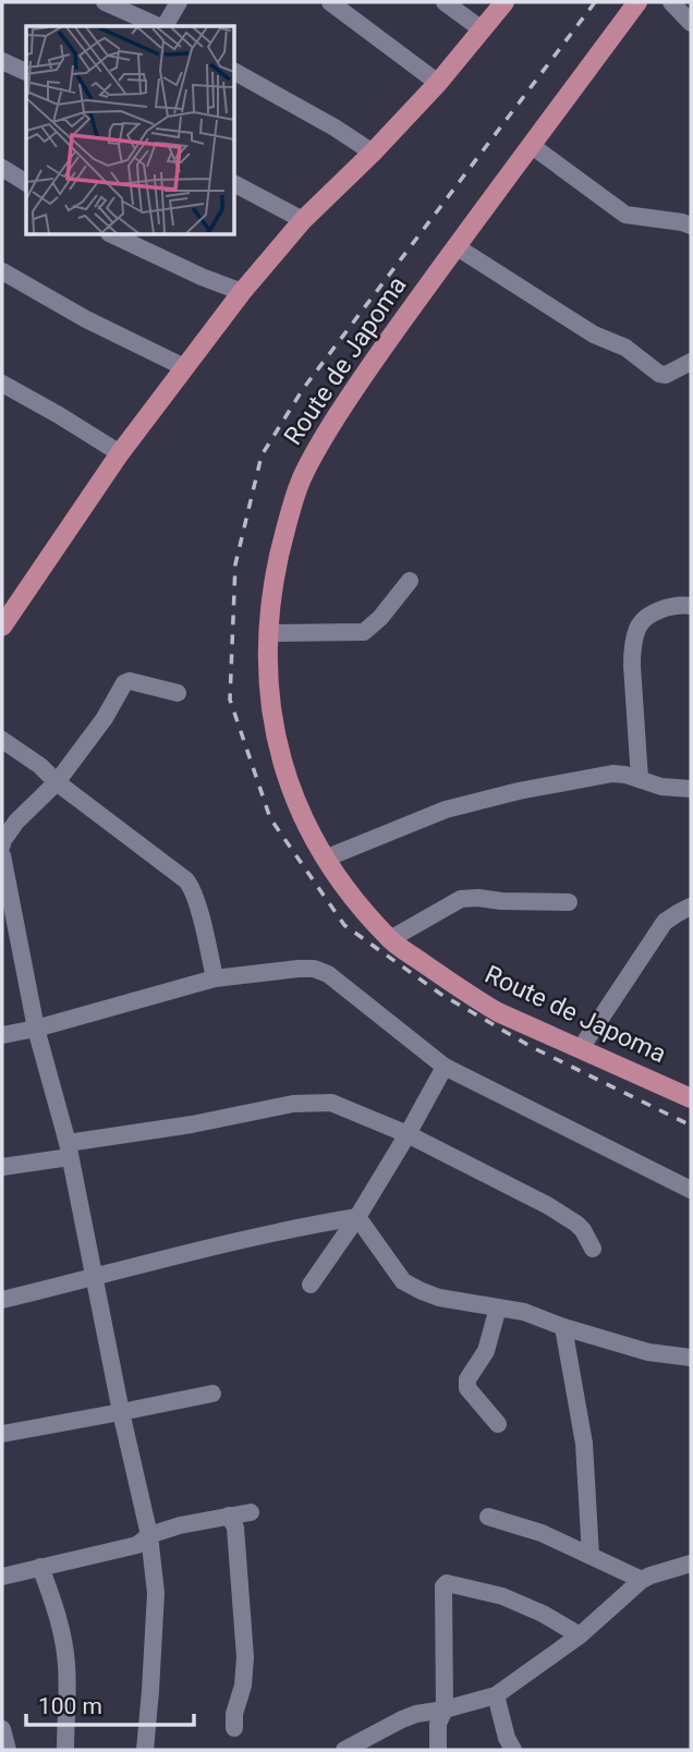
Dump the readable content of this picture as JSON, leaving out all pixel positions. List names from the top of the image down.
{
  "streets": {
    "main road": ["Route de Japoma"]
  },
  "scale_bar": "100 m"
}
